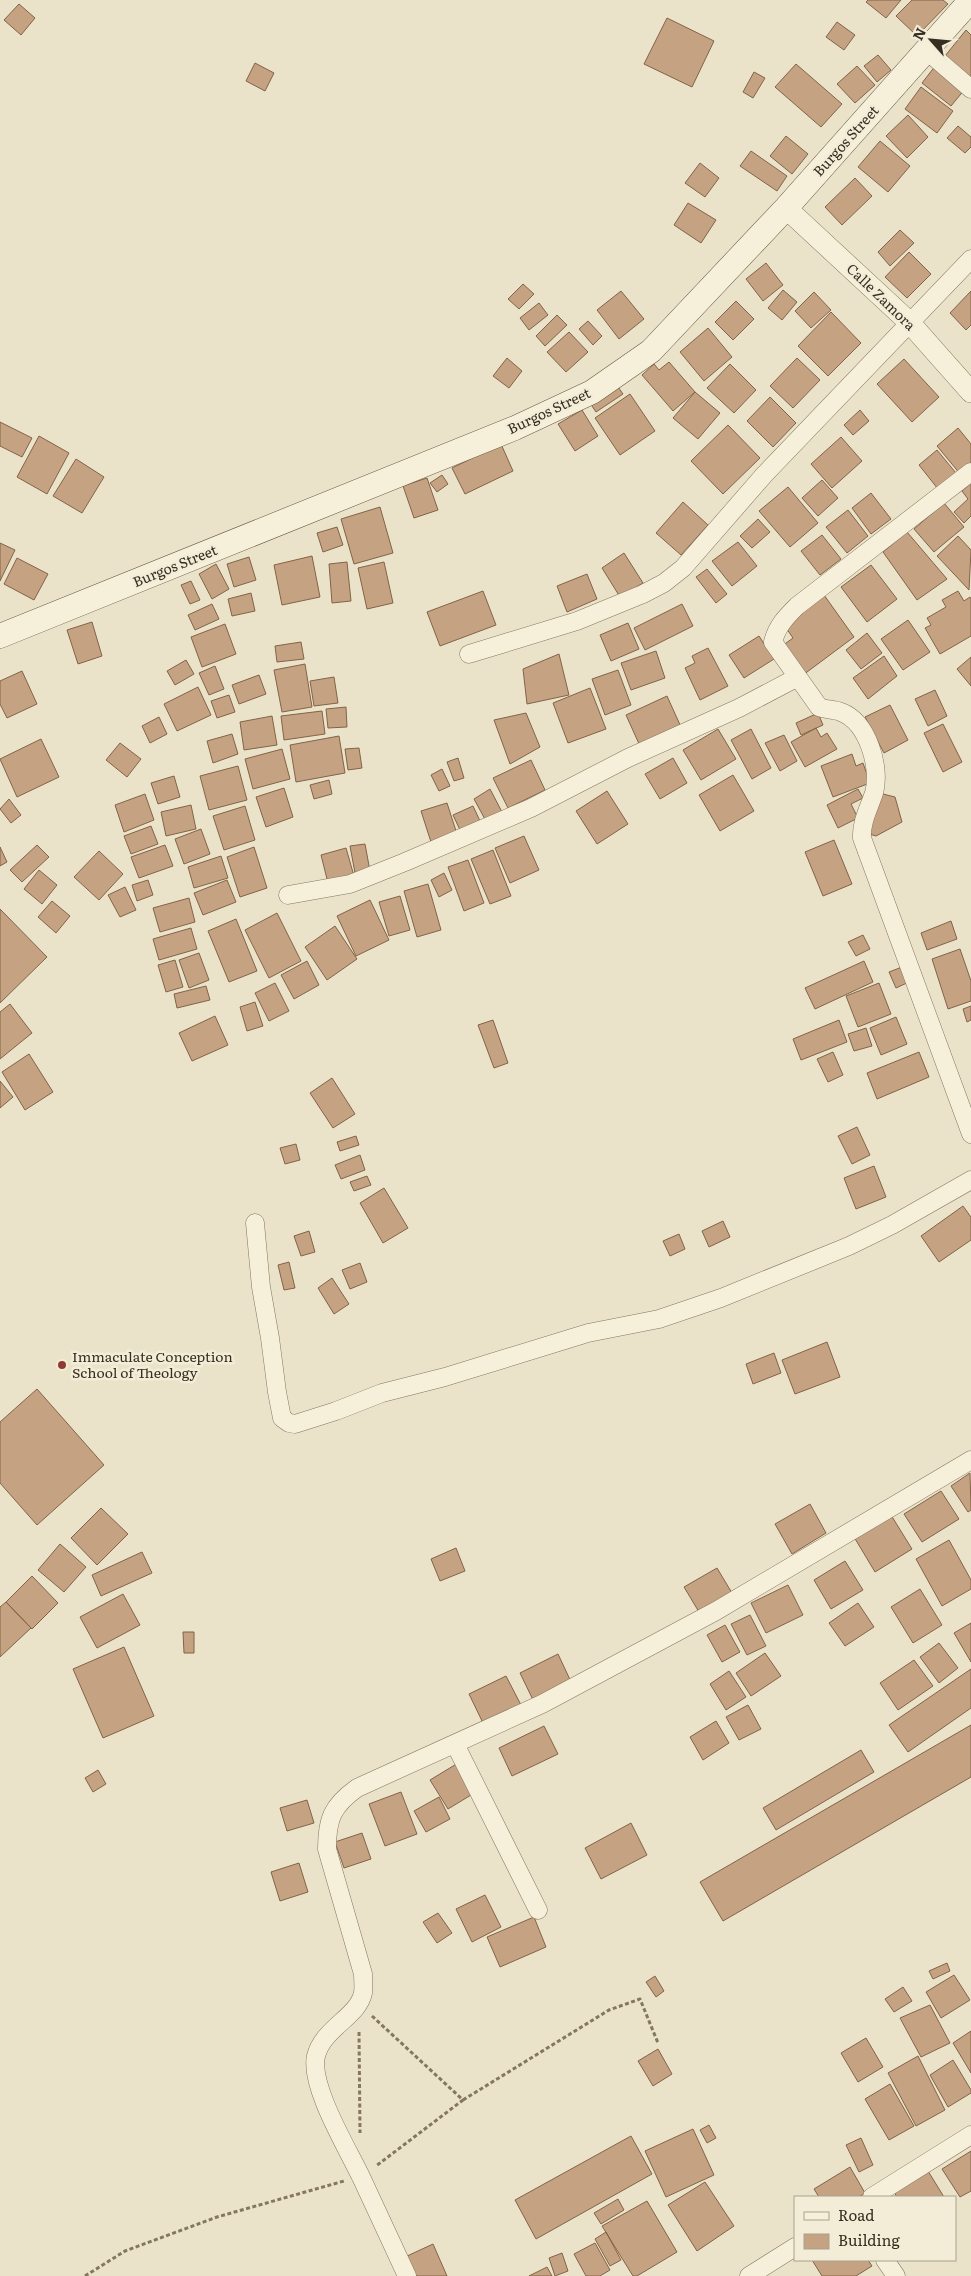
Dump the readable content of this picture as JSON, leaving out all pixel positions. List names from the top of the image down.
{
  "streets": {
    "main road": ["Burgos Street"],
    "street": ["Calle Zamora"]
  },
  "crossings": [
    ["Burgos Street", "Calle Zamora"]
  ],
  "places": ["Immaculate Conception School of Theology"],
  "legend": ["Road", "Building"],
  "north": "top left"
}
